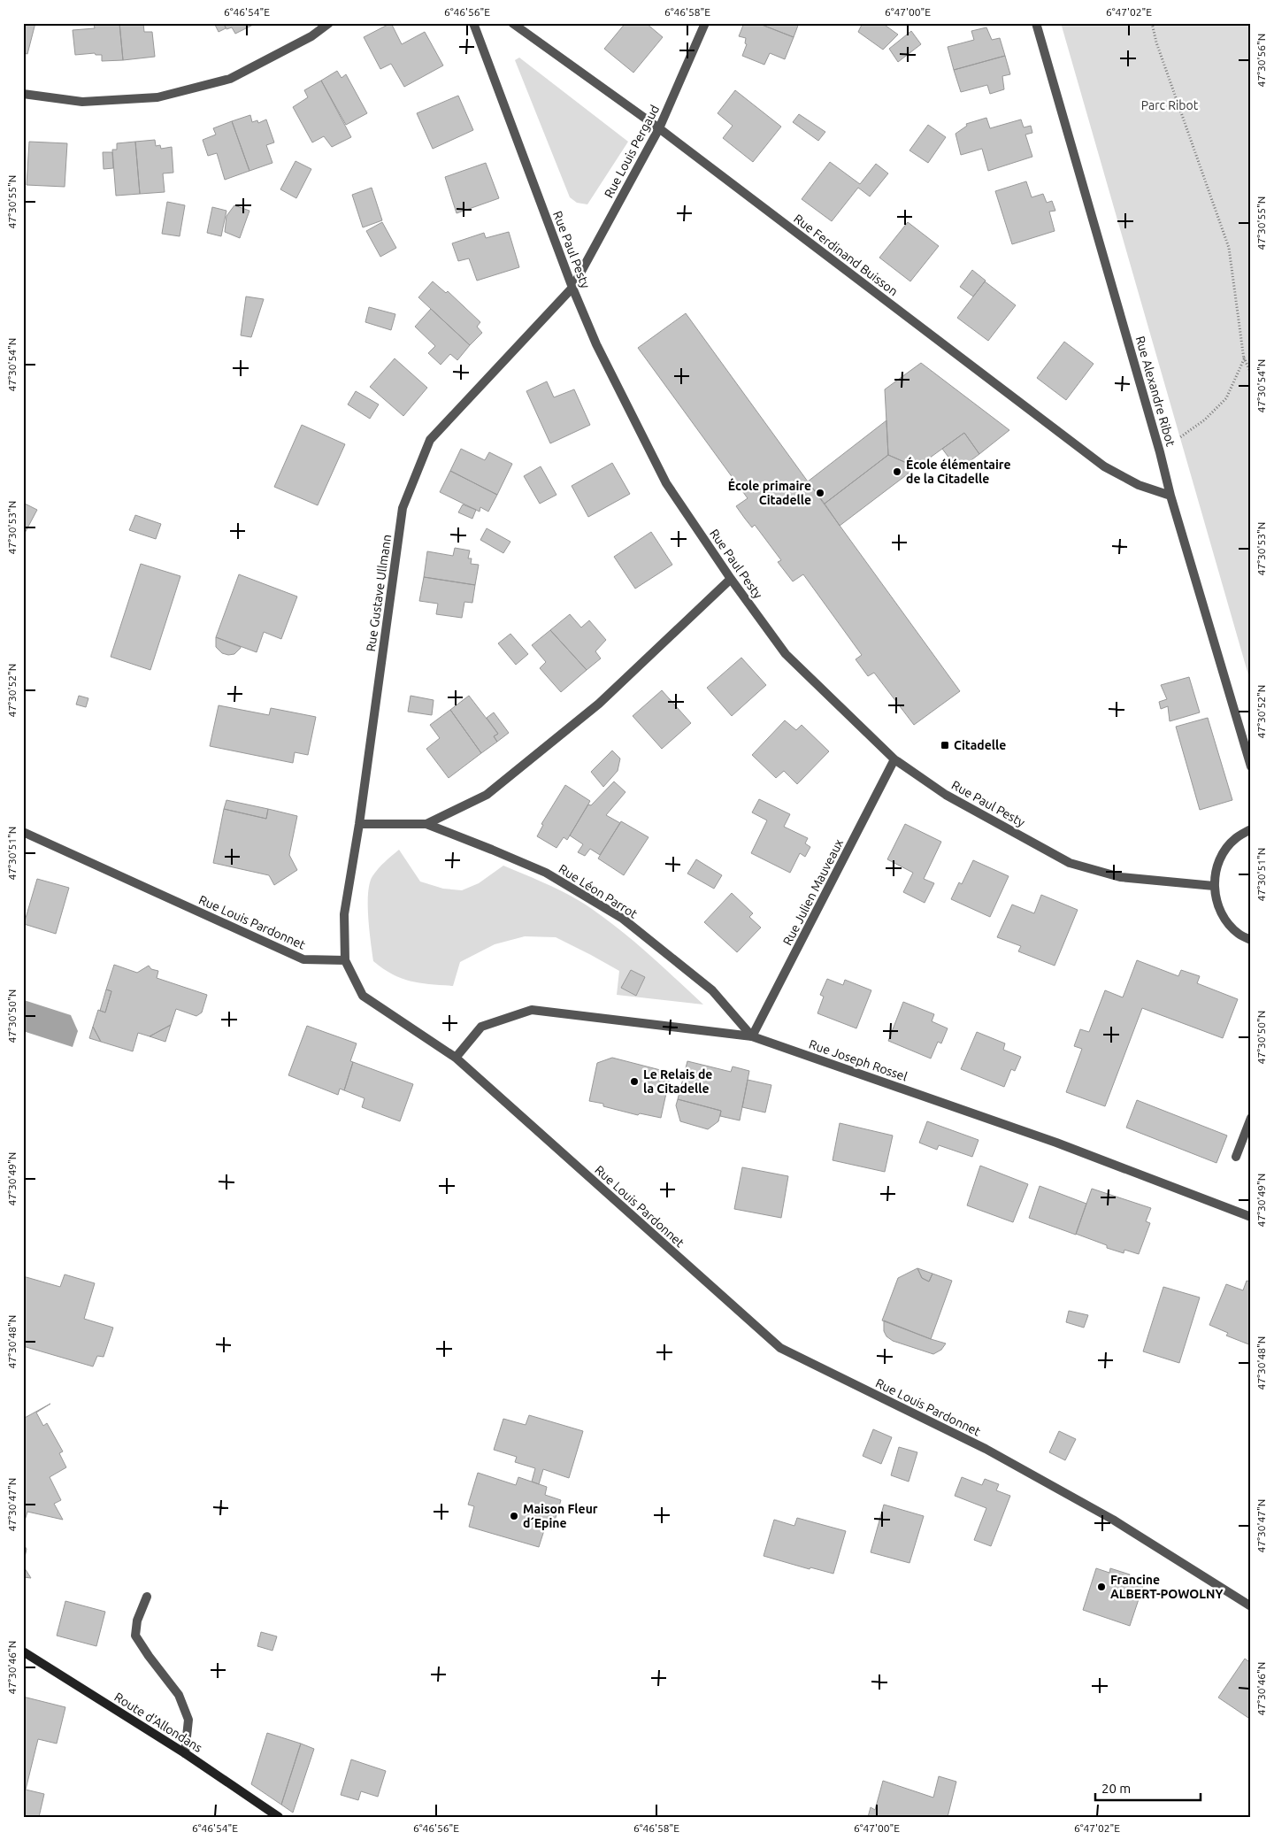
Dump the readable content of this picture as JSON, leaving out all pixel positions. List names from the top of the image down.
{
  "streets": {
    "main road": ["Route d'Allondans"],
    "street": [
      "Rue Louis Pergaud",
      "Rue Paul Pesty",
      "Rue Ferdinand Buisson",
      "Rue Alexandre Ribot",
      "Rue Gustave Ullmann",
      "Rue Léon Parrot",
      "Rue Julien Mauveaux",
      "Rue Louis Pardonnet",
      "Rue Joseph Rossel"
    ]
  },
  "crossings": [
    ["Rue Louis Pergaud", "Rue Paul Pesty"],
    ["Rue Louis Pergaud", "Rue Ferdinand Buisson"],
    ["Rue Louis Pergaud", "Rue Gustave Ullmann"],
    ["Rue Paul Pesty", "Rue Gustave Ullmann"],
    ["Rue Paul Pesty", "Rue Léon Parrot"],
    ["Rue Paul Pesty", "Rue Julien Mauveaux"],
    ["Rue Ferdinand Buisson", "Rue Alexandre Ribot"],
    ["Rue Gustave Ullmann", "Rue Léon Parrot"],
    ["Rue Gustave Ullmann", "Rue Louis Pardonnet"],
    ["Rue Léon Parrot", "Rue Julien Mauveaux"],
    ["Rue Léon Parrot", "Rue Joseph Rossel"],
    ["Rue Julien Mauveaux", "Rue Joseph Rossel"],
    ["Rue Louis Pardonnet", "Rue Joseph Rossel"]
  ],
  "parks": ["Parc Ribot"],
  "places": {
    "other": [
      "École élémentaire de la Citadelle",
      "École primaire Citadelle",
      "Le Relais de la Citadelle",
      "Maison Fleur d´Epine",
      "Francine ALBERT-POWOLNY"
    ],
    "transit": ["Citadelle"]
  },
  "scale_bar": "20 m",
  "coordinates": [
    "6°46'54\"E",
    "6°46'56\"E",
    "6°46'58\"E",
    "6°47'00\"E",
    "6°47'02\"E",
    "47°30'56\"N",
    "47°30'55\"N",
    "47°30'54\"N",
    "47°30'53\"N",
    "47°30'52\"N",
    "47°30'51\"N",
    "47°30'50\"N",
    "47°30'49\"N",
    "47°30'48\"N",
    "47°30'47\"N",
    "47°30'46\"N"
  ]
}
